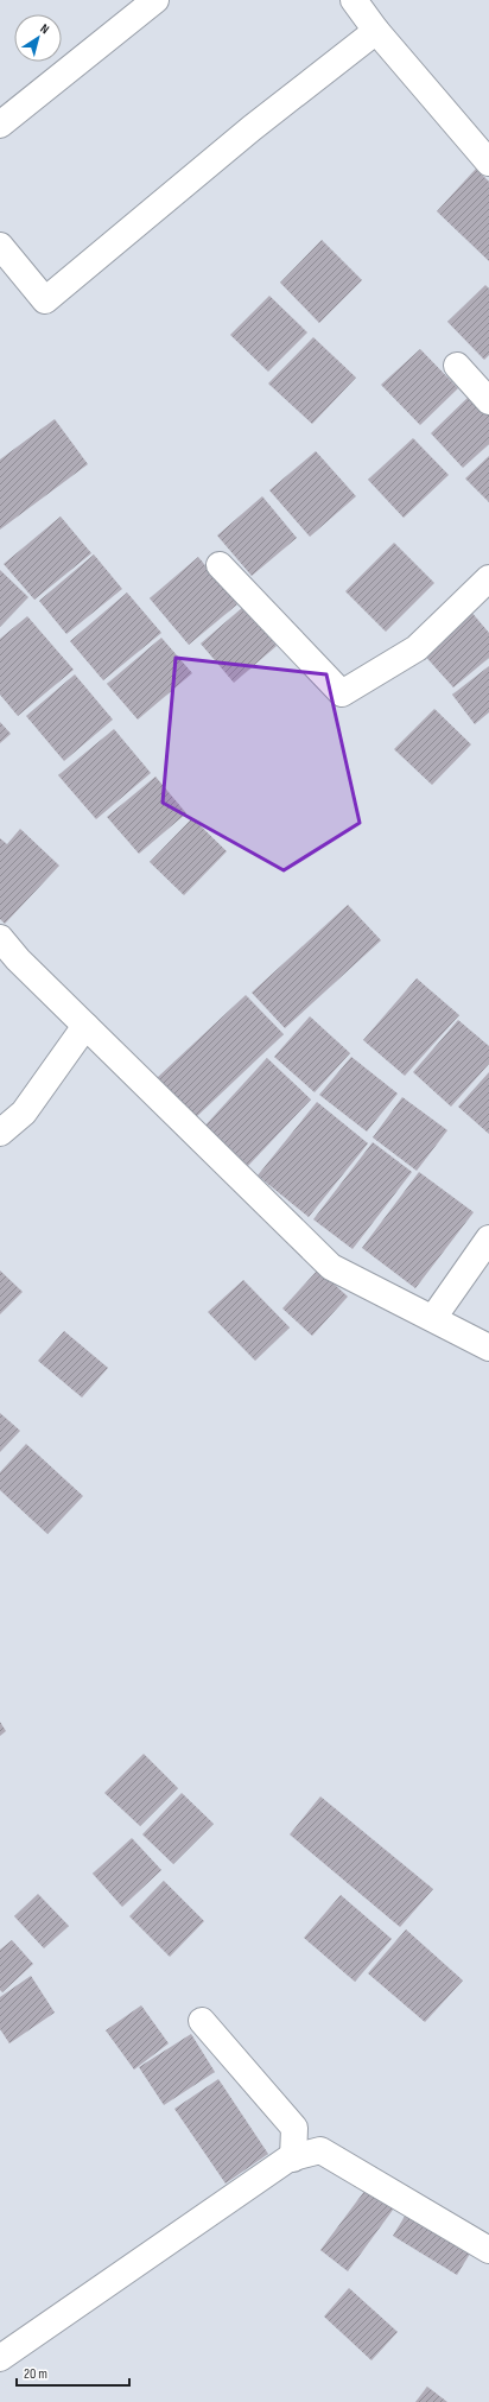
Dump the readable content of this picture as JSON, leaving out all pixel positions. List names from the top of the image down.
{
  "scale_bar": "20 m",
  "north": "top right"
}
